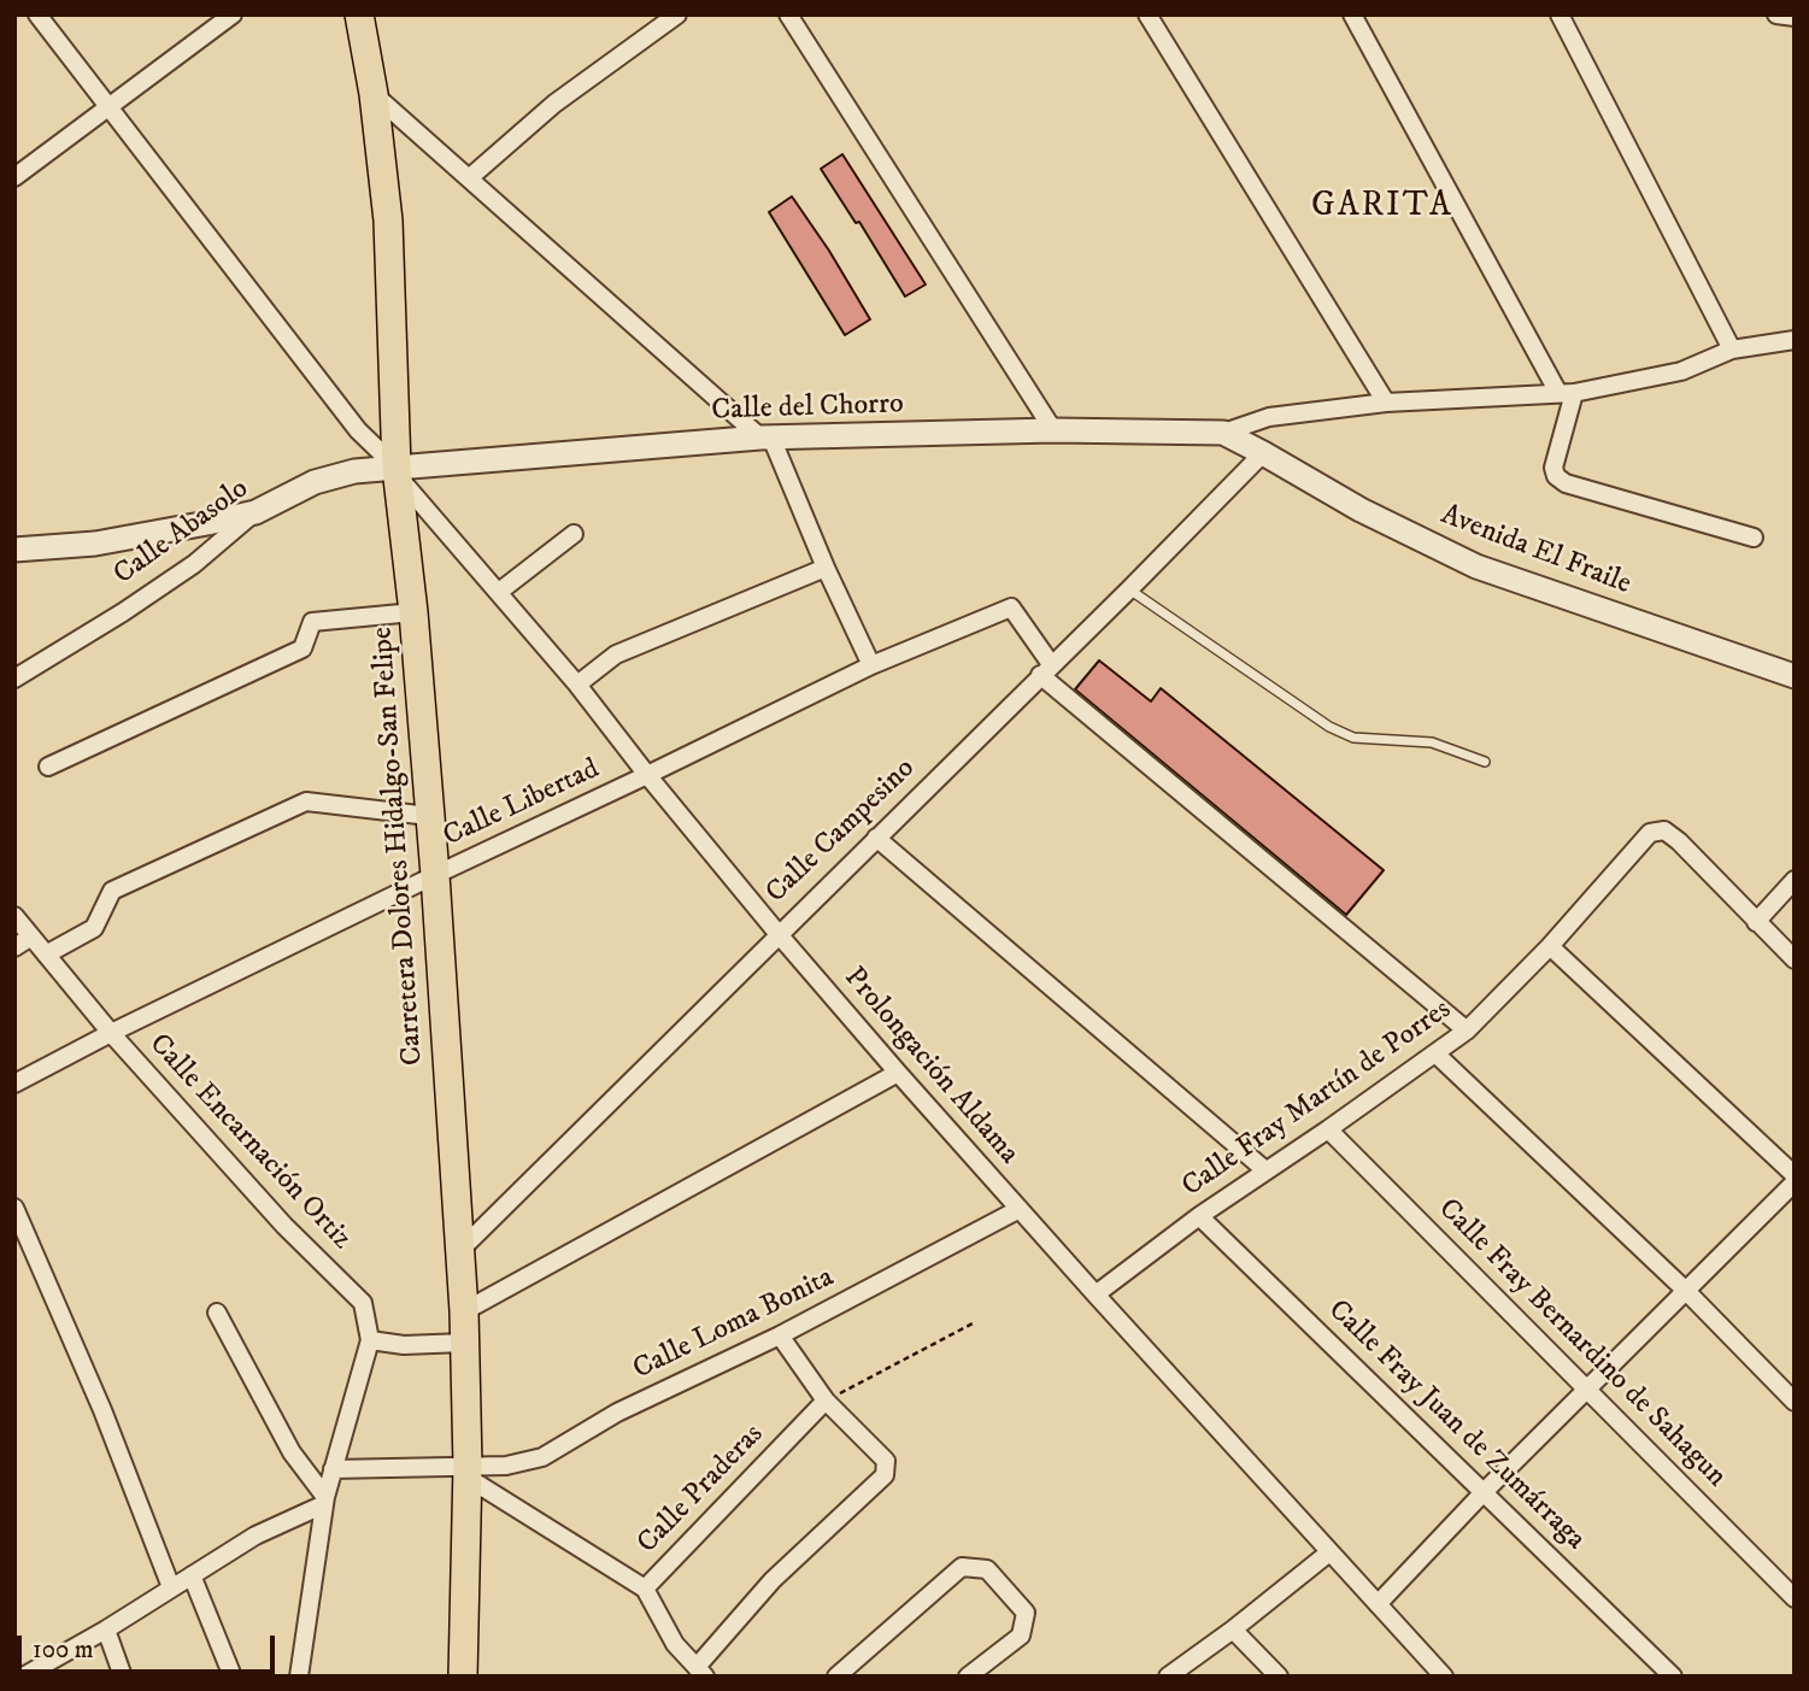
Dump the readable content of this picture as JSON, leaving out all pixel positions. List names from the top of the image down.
{
  "streets": {
    "main road": ["Carretera Dolores Hidalgo-San Felipe"],
    "street": [
      "Calle del Chorro",
      "Calle Abasolo",
      "Avenida El Fraile",
      "Calle Libertad",
      "Calle Campesino",
      "Prolongación Aldama",
      "Calle Fray Martín de Porres",
      "Calle Encarnación Ortiz",
      "Calle Loma Bonita",
      "Calle Fray Bernardino de Sahagun",
      "Calle Fray Juan de Zumárraga",
      "Calle Praderas"
    ]
  },
  "crossings": [
    ["Calle del Chorro", "Calle Abasolo"],
    ["Calle del Chorro", "Avenida El Fraile"],
    ["Calle del Chorro", "Carretera Dolores Hidalgo-San Felipe"],
    ["Calle del Chorro", "Prolongación Aldama"],
    ["Calle Abasolo", "Carretera Dolores Hidalgo-San Felipe"],
    ["Calle Abasolo", "Prolongación Aldama"],
    ["Avenida El Fraile", "Calle Campesino"],
    ["Calle Libertad", "Calle Campesino"],
    ["Calle Libertad", "Carretera Dolores Hidalgo-San Felipe"],
    ["Calle Libertad", "Prolongación Aldama"],
    ["Calle Libertad", "Calle Encarnación Ortiz"],
    ["Calle Campesino", "Carretera Dolores Hidalgo-San Felipe"],
    ["Calle Campesino", "Prolongación Aldama"],
    ["Carretera Dolores Hidalgo-San Felipe", "Prolongación Aldama"],
    ["Carretera Dolores Hidalgo-San Felipe", "Calle Loma Bonita"],
    ["Carretera Dolores Hidalgo-San Felipe", "Calle Praderas"],
    ["Prolongación Aldama", "Calle Fray Martín de Porres"],
    ["Prolongación Aldama", "Calle Loma Bonita"],
    ["Calle Fray Martín de Porres", "Calle Fray Bernardino de Sahagun"],
    ["Calle Fray Martín de Porres", "Calle Fray Juan de Zumárraga"],
    ["Calle Loma Bonita", "Calle Praderas"]
  ],
  "districts": ["GARITA"],
  "scale_bar": "100 m"
}
